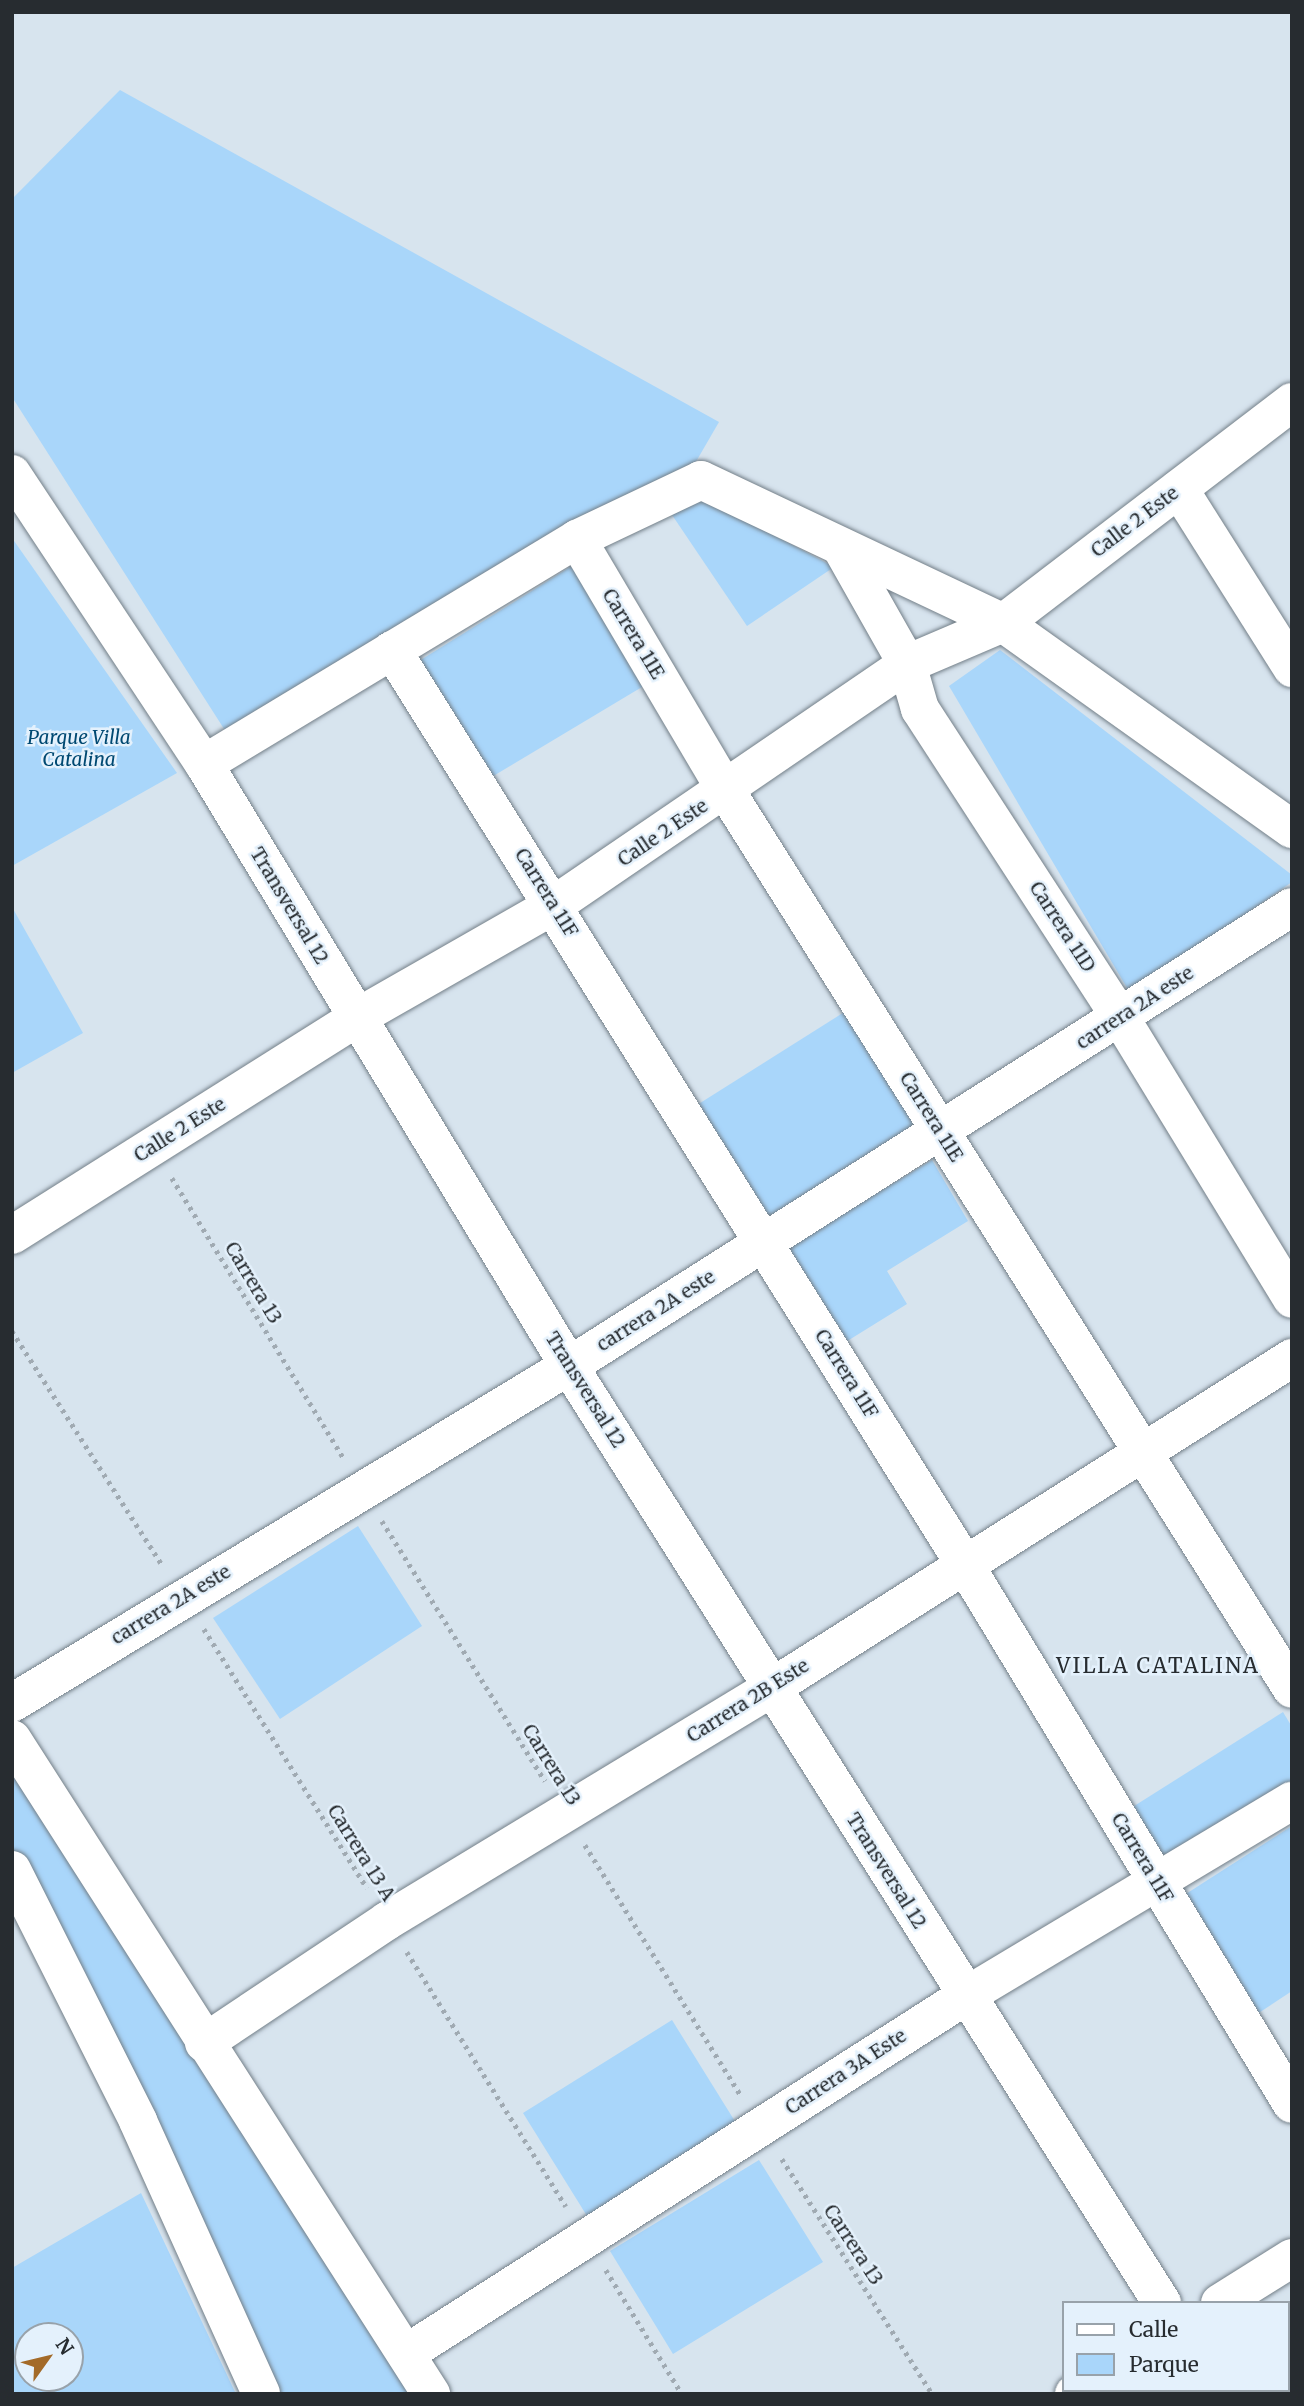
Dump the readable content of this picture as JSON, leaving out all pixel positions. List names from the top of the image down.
{
  "streets": {
    "street": [
      "Calle 2 Este",
      "Carrera 11E",
      "Carrera 11F",
      "Transversal 12",
      "Carrera 11D",
      "carrera 2A este",
      "Carrera 2B Este",
      "Carrera 3A Este"
    ],
    "path": ["Carrera 13", "Carrera 13 A"]
  },
  "crossings": [
    ["Calle 2 Este", "Carrera 11E"],
    ["Calle 2 Este", "Carrera 11F"],
    ["Calle 2 Este", "Transversal 12"],
    ["Calle 2 Este", "Carrera 11D"],
    ["Calle 2 Este", "Carrera 13"],
    ["Carrera 11E", "carrera 2A este"],
    ["Carrera 11E", "Carrera 2B Este"],
    ["Carrera 11F", "carrera 2A este"],
    ["Carrera 11F", "Carrera 2B Este"],
    ["Carrera 11F", "Carrera 3A Este"],
    ["Transversal 12", "carrera 2A este"],
    ["Transversal 12", "Carrera 2B Este"],
    ["Transversal 12", "Carrera 3A Este"],
    ["Carrera 11D", "carrera 2A este"],
    ["carrera 2A este", "Carrera 13"],
    ["carrera 2A este", "Carrera 13 A"],
    ["Carrera 13", "Carrera 2B Este"],
    ["Carrera 13", "Carrera 3A Este"],
    ["Carrera 2B Este", "Carrera 13 A"],
    ["Carrera 13 A", "Carrera 3A Este"]
  ],
  "districts": ["VILLA CATALINA"],
  "parks": ["Parque Villa Catalina"],
  "legend": ["Calle", "Parque"],
  "north": "top right"
}
